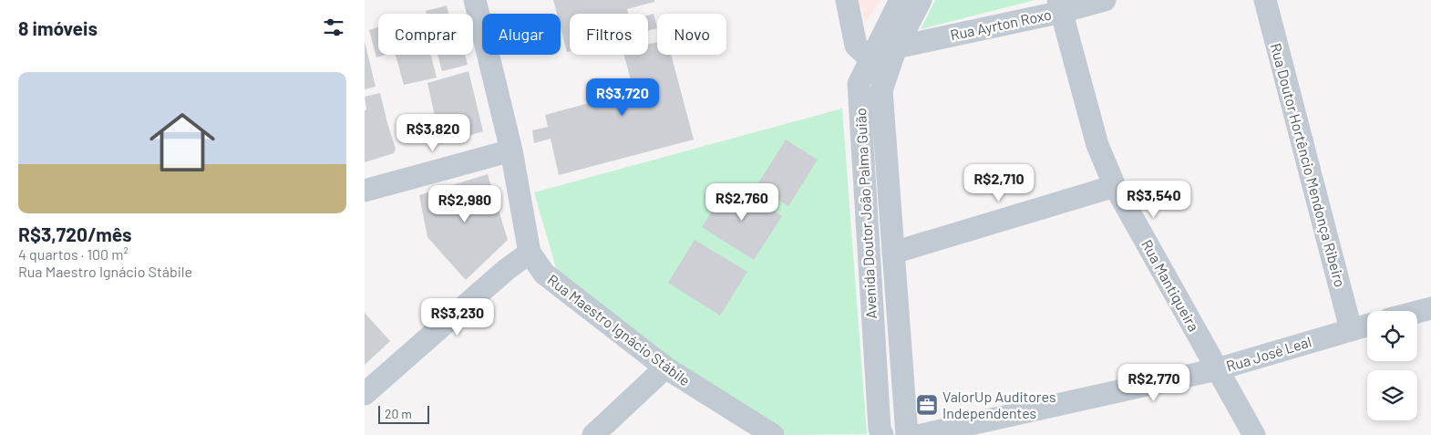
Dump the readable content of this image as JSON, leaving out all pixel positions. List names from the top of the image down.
{
  "streets": {
    "street": [
      "Rua Ayrton Roxo",
      "Rua Doutor Hortêncio Mendonça Ribeiro",
      "Avenida Doutor João Palma Guião",
      "Rua Mantiqueira",
      "Rua Maestro Ignácio Stábile",
      "Rua José Leal"
    ]
  },
  "crossings": [
    ["Rua Ayrton Roxo", "Avenida Doutor João Palma Guião"],
    ["Rua Ayrton Roxo", "Rua Mantiqueira"],
    ["Rua Doutor Hortêncio Mendonça Ribeiro", "Rua José Leal"],
    ["Rua Mantiqueira", "Rua José Leal"]
  ],
  "places": {
    "office": ["ValorUp Auditores Independentes"]
  },
  "scale_bar": "20 m",
  "page": {
    "heading": "8 imóveis",
    "chip": [
      "Comprar",
      "Alugar",
      "Filtros",
      "Novo"
    ],
    "list": [
      {
        "name": "R$3,720/mês",
        "note": "4 quartos · 100 m² · Rua Maestro Ignácio Stábile"
      }
    ],
    "price": [
      "R$3,720",
      "R$3,820",
      "R$2,710",
      "R$3,540",
      "R$2,760",
      "R$2,980",
      "R$3,230",
      "R$2,770"
    ],
    "scale": "20 m"
  }
}
